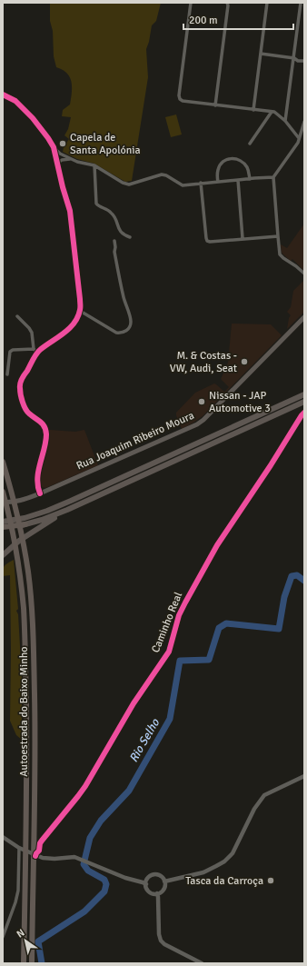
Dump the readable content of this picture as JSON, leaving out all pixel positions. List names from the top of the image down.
{
  "streets": {
    "highway": ["Autoestrada do Baixo Minho"],
    "main road": ["Rua Joaquim Ribeiro Moura"],
    "cycle path": ["Caminho Real"]
  },
  "water": ["Rio Selho"],
  "places": [
    "Capela de Santa Apolónia",
    "M. & Costas - VW, Audi, Seat",
    "Nissan - JAP Automotive 3",
    "Tasca da Carroça"
  ],
  "scale_bar": "200 m",
  "north": "top left"
}
